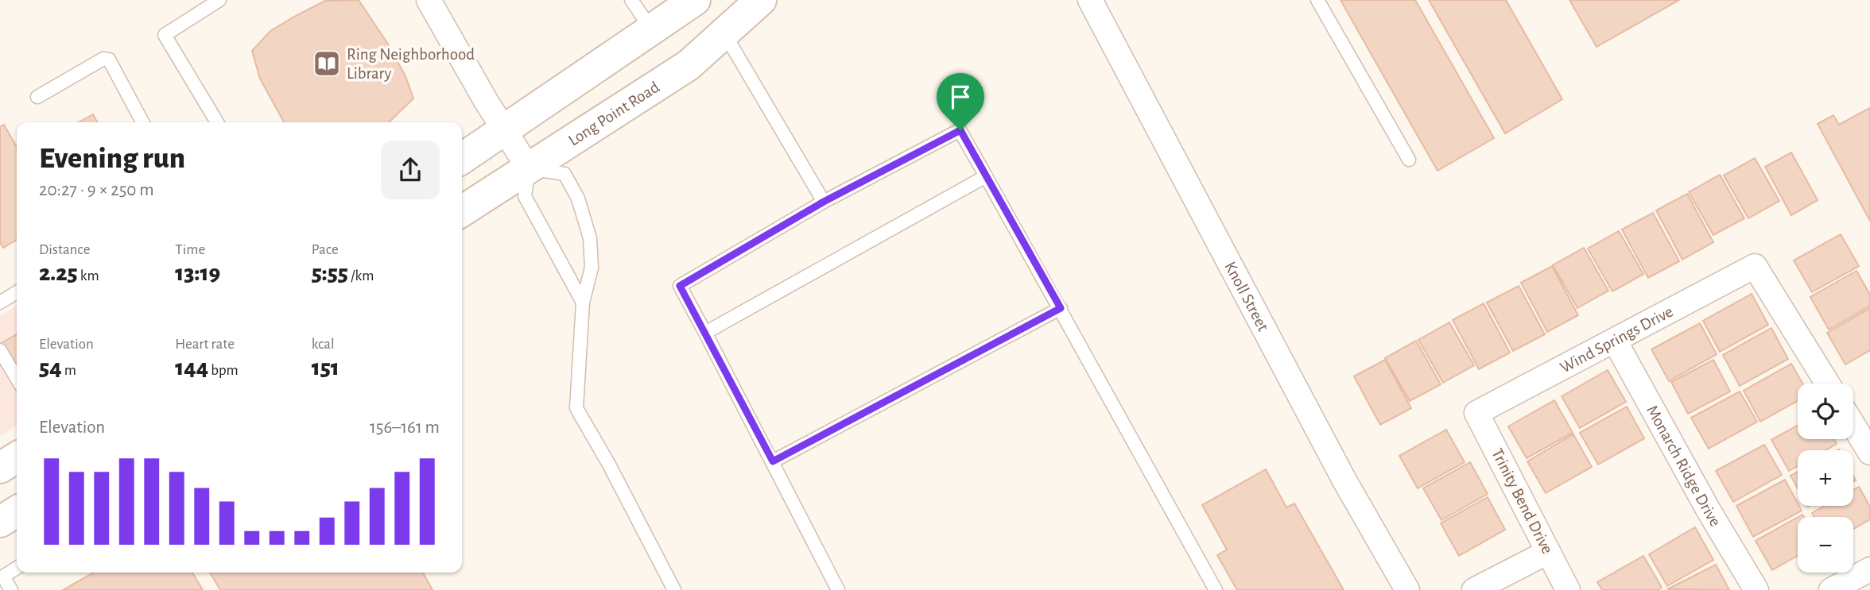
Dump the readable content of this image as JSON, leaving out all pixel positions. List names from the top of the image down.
{
  "streets": {
    "main road": ["Long Point Road"],
    "street": [
      "Knoll Street",
      "Wind Springs Drive",
      "Monarch Ridge Drive",
      "Trinity Bend Drive"
    ]
  },
  "crossings": [
    ["Wind Springs Drive", "Monarch Ridge Drive"],
    ["Wind Springs Drive", "Trinity Bend Drive"]
  ],
  "places": {
    "library": ["Ring Neighborhood Library"]
  },
  "page": {
    "heading": ["Evening run", "20:27 · 9 × 250 m"],
    "stats": [
      ["Distance", "2.25 km"],
      ["Time", "13:19"],
      ["Pace", "5:55 /km"],
      ["Elevation", "54 m"],
      ["Heart rate", "144 bpm"],
      ["kcal", "151"]
    ],
    "map_buttons": ["+", "−"],
    "chart": ["Elevation", "156–161 m"]
  }
}
